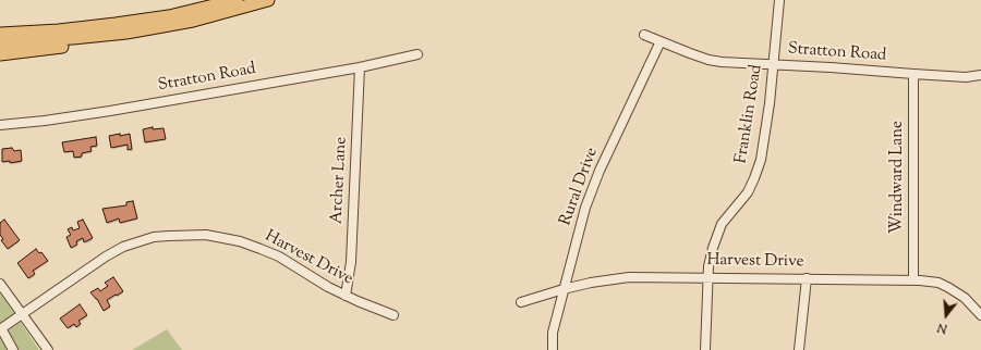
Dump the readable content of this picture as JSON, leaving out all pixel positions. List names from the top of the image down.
{
  "streets": {
    "street": [
      "Stratton Road",
      "Franklin Road",
      "Windward Lane",
      "Archer Lane",
      "Rural Drive",
      "Harvest Drive"
    ]
  },
  "crossings": [
    ["Stratton Road", "Franklin Road"],
    ["Stratton Road", "Windward Lane"],
    ["Stratton Road", "Archer Lane"],
    ["Stratton Road", "Rural Drive"],
    ["Franklin Road", "Harvest Drive"],
    ["Windward Lane", "Harvest Drive"],
    ["Archer Lane", "Harvest Drive"],
    ["Rural Drive", "Harvest Drive"]
  ],
  "north": "bottom"
}
